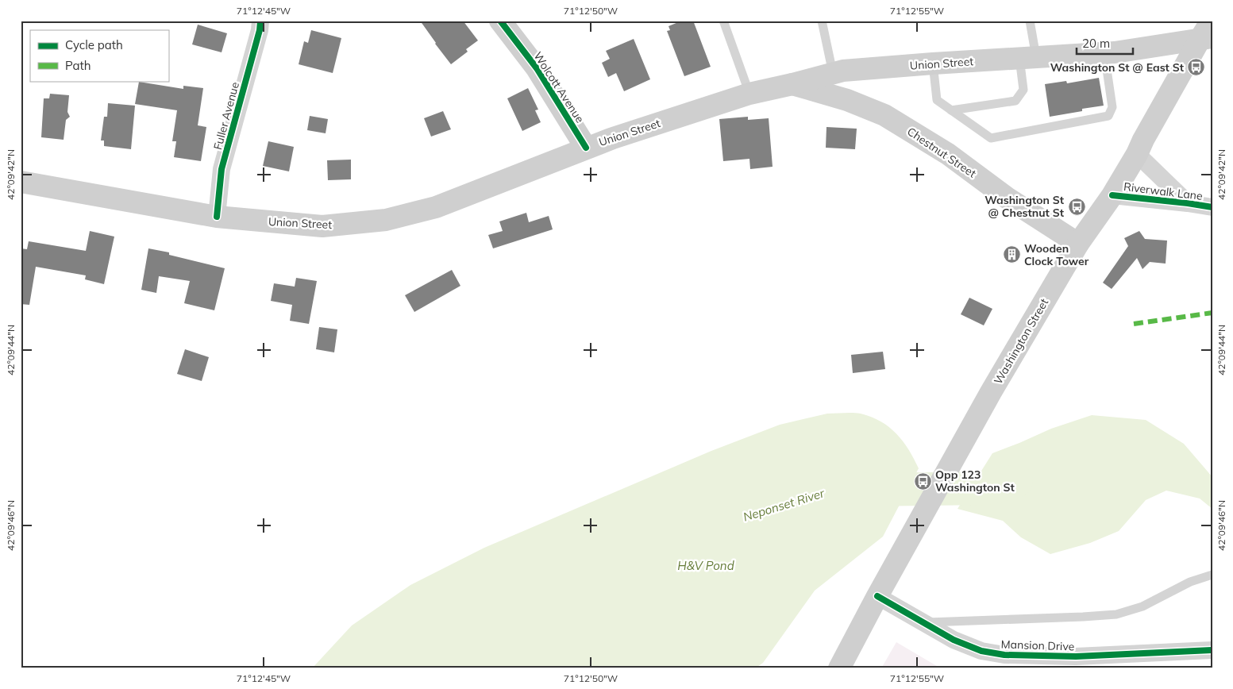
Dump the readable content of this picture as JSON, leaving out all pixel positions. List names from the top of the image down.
{
  "streets": {
    "main road": [
      "Union Street",
      "Wolcott Avenue",
      "Chestnut Street",
      "Washington Street"
    ],
    "street": ["Fuller Avenue", "Riverwalk Lane", "Mansion Drive"]
  },
  "crossings": [
    ["Union Street", "Wolcott Avenue"],
    ["Union Street", "Fuller Avenue"],
    ["Union Street", "Chestnut Street"],
    ["Union Street", "Washington Street"],
    ["Chestnut Street", "Washington Street"],
    ["Riverwalk Lane", "Washington Street"],
    ["Washington Street", "Mansion Drive"]
  ],
  "water": ["Neponset River", "H&V Pond"],
  "places": {
    "bus stop": ["Washington St @ East St", "Washington St @ Chestnut St", "Opp 123 Washington St"],
    "building": ["Wooden Clock Tower"]
  },
  "legend": ["Cycle path", "Path"],
  "scale_bar": "20 m",
  "coordinates": [
    "71°12'45\"W",
    "71°12'50\"W",
    "71°12'55\"W",
    "42°09'42\"N",
    "42°09'44\"N",
    "42°09'46\"N"
  ]
}
